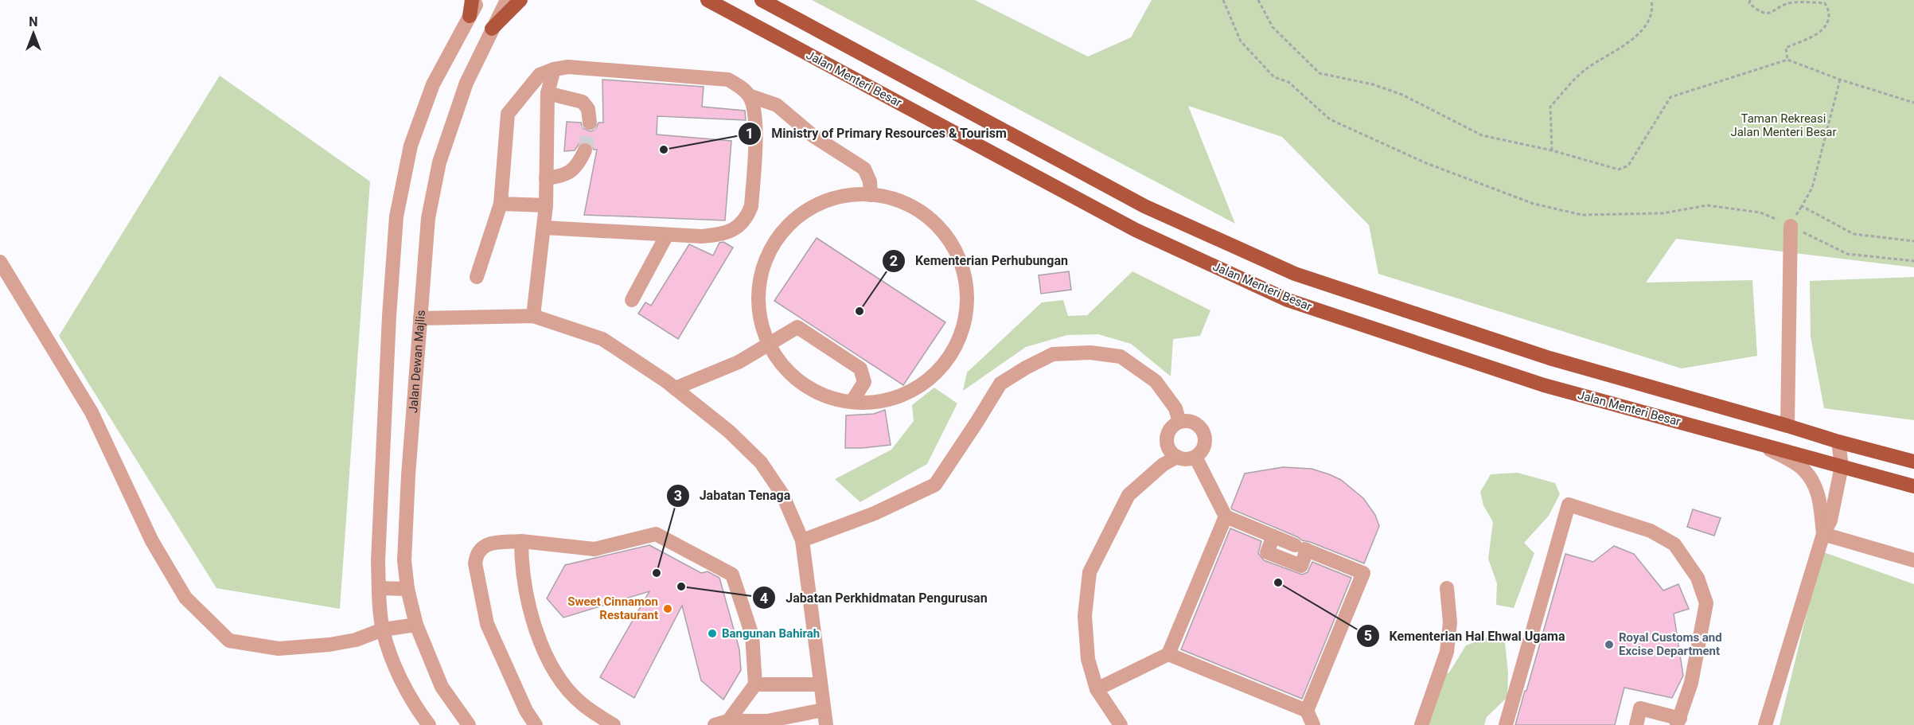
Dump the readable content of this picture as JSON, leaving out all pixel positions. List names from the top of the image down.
{
  "streets": {
    "main road": ["Jalan Menteri Besar"],
    "street": ["Jalan Dewan Majlis"]
  },
  "parks": ["Taman Rekreasi Jalan Menteri Besar"],
  "places": [
    "Ministry of Primary Resources & Tourism",
    "Kementerian Perhubungan",
    "Jabatan Tenaga",
    "Kementerian Hal Ehwal Ugama",
    "Jabatan Perkhidmatan Pengurusan",
    "Sweet Cinnamon Restaurant",
    "Bangunan Bahirah",
    "Royal Customs and Excise Department"
  ],
  "north": "top"
}
